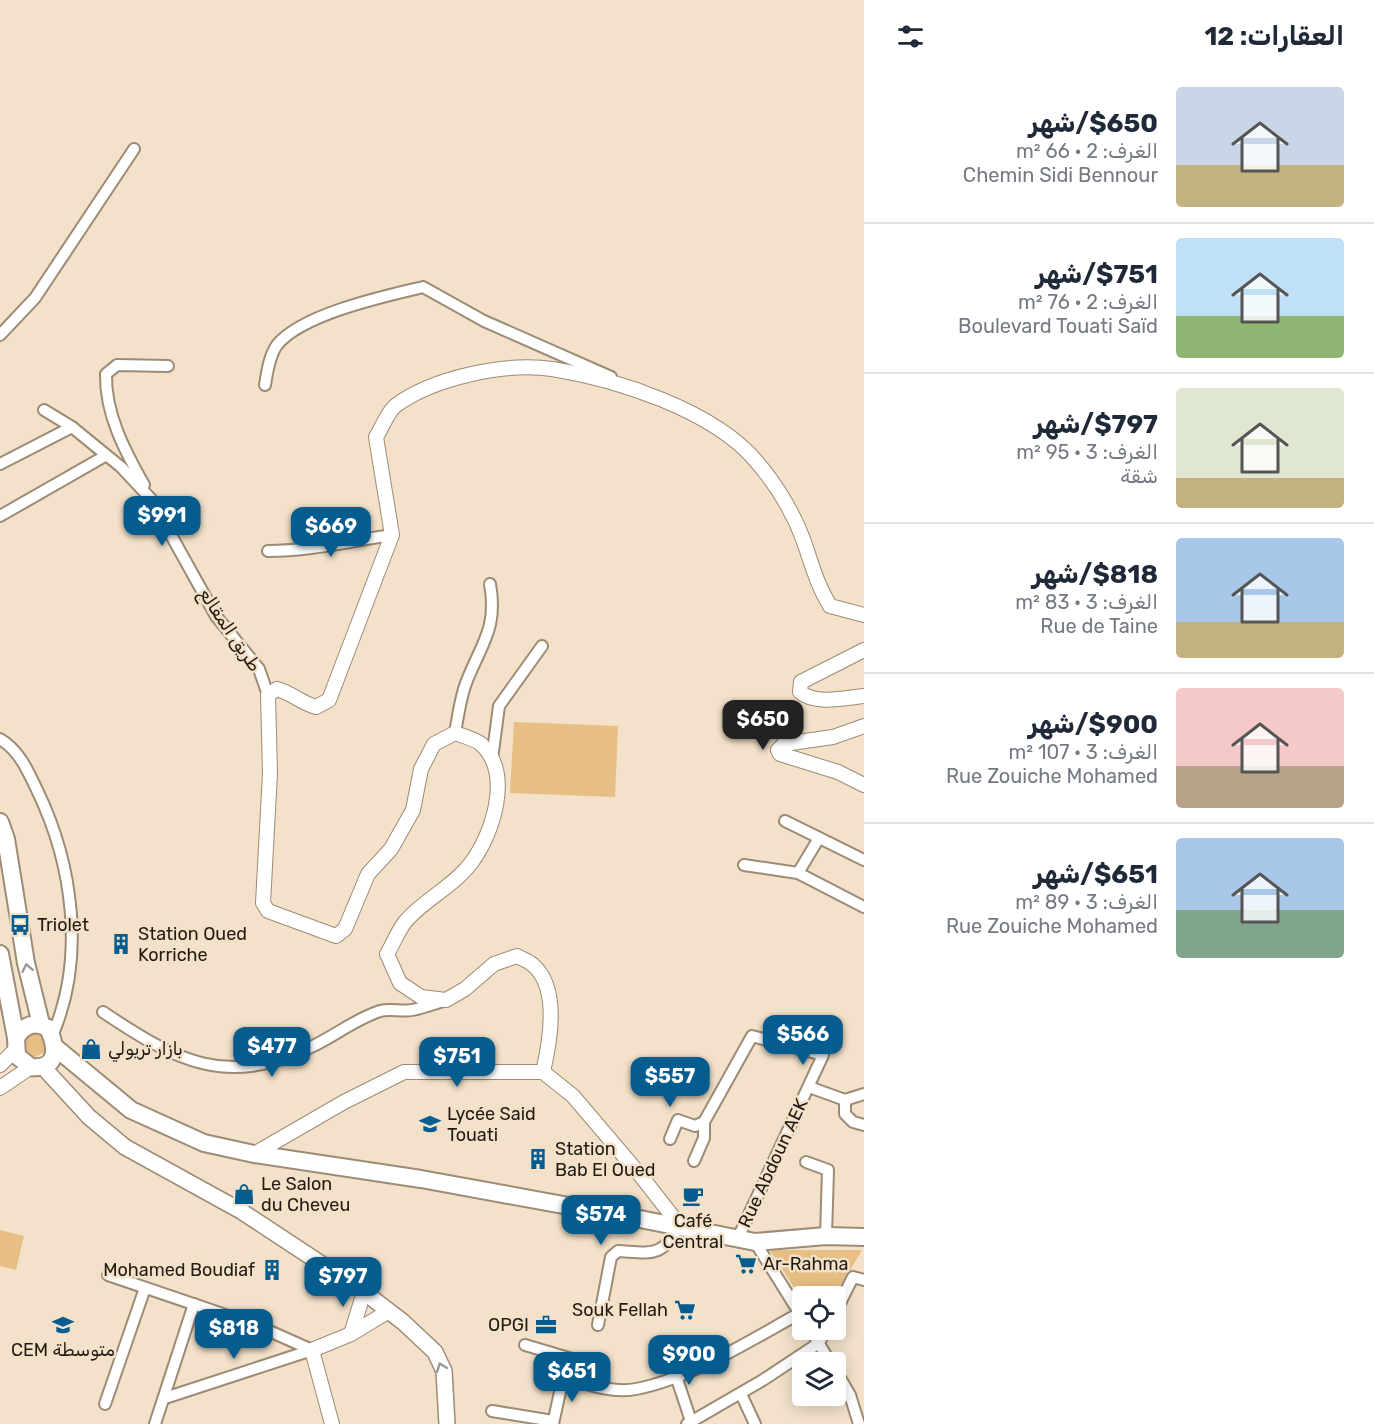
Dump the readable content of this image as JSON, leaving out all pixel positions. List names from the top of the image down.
{
  "streets": {
    "street": ["طريق المقالع", "Rue Abdoun AEK"]
  },
  "places": {
    "bus stop": ["Triolet"],
    "building": ["Station Oued Korriche", "Station Bab El Oued", "Mohamed Boudiaf"],
    "shop": ["بازار تريولي", "Le Salon du Cheveu"],
    "school or university": ["Lycée Said Touati", "CEM متوسطة"],
    "cafe": ["Café Central"],
    "supermarket": ["Ar-Rahma", "Souk Fellah"],
    "office": ["OPGI"]
  },
  "page": {
    "heading": "العقارات: 12",
    "list": [
      {
        "name": "$650/شهر",
        "note": "الغرف: 2 · 66 m² · Chemin Sidi Bennour"
      },
      {
        "name": "$751/شهر",
        "note": "الغرف: 2 · 76 m² · Boulevard Touati Saïd"
      },
      {
        "name": "$797/شهر",
        "note": "الغرف: 3 · 95 m² · شقة"
      },
      {
        "name": "$818/شهر",
        "note": "الغرف: 3 · 83 m² · Rue de Taine"
      },
      {
        "name": "$900/شهر",
        "note": "الغرف: 3 · 107 m² · Rue Zouiche Mohamed"
      },
      {
        "name": "$651/شهر",
        "note": "الغرف: 3 · 89 m² · Rue Zouiche Mohamed"
      }
    ],
    "price": [
      "$991",
      "$669",
      "$650",
      "$566",
      "$477",
      "$751",
      "$557",
      "$574",
      "$797",
      "$818",
      "$900",
      "$651"
    ]
  }
}
